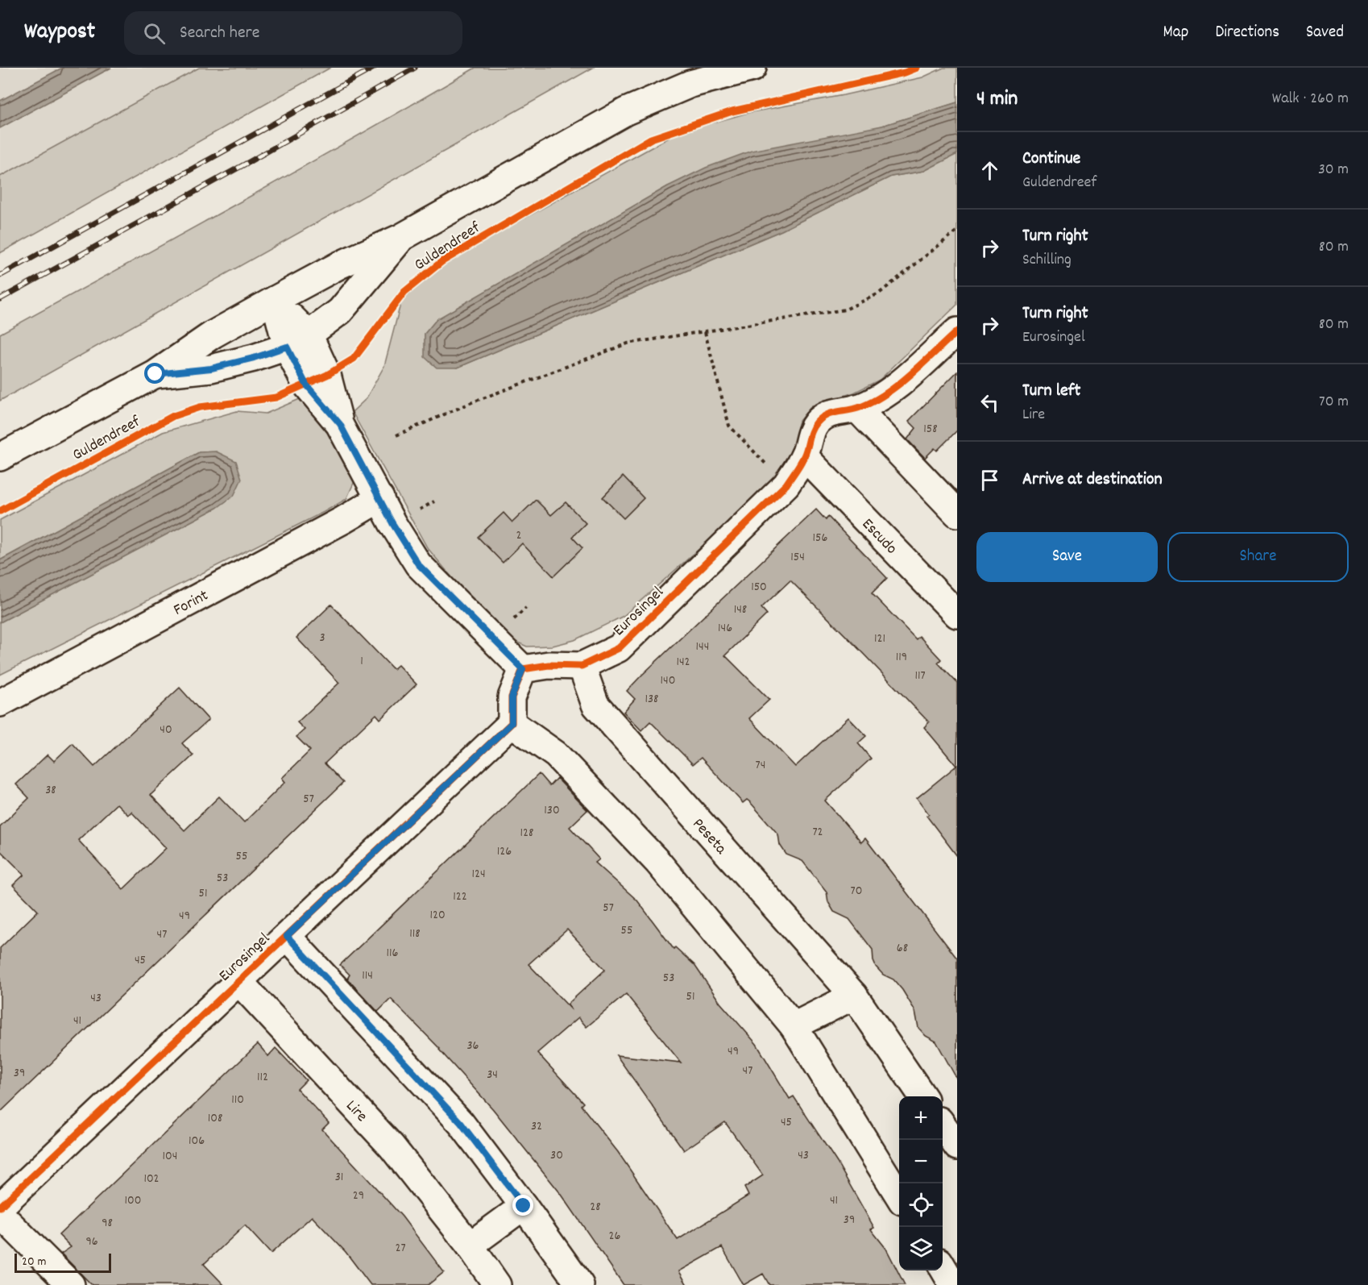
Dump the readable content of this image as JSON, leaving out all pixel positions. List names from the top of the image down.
{
  "streets": {
    "street": [
      "Guldendreef",
      "Escudo",
      "Forint",
      "Eurosingel",
      "Peseta",
      "Lire"
    ]
  },
  "crossings": [
    ["Escudo", "Eurosingel"],
    ["Eurosingel", "Peseta"],
    ["Eurosingel", "Lire"]
  ],
  "house_numbers": [
    "158",
    "2",
    "156",
    "154",
    "150",
    "148",
    "146",
    "3",
    "121",
    "144",
    "119",
    "1",
    "142",
    "117",
    "140",
    "138",
    "40",
    "74",
    "38",
    "57",
    "130",
    "72",
    "128",
    "126",
    "55",
    "124",
    "53",
    "70",
    "51",
    "122",
    "57",
    "120",
    "49",
    "55",
    "118",
    "47",
    "68",
    "116",
    "45",
    "114",
    "53",
    "51",
    "43",
    "41",
    "36",
    "49",
    "47",
    "39",
    "34",
    "112",
    "110",
    "108",
    "45",
    "32",
    "106",
    "30",
    "43",
    "104",
    "31",
    "102",
    "29",
    "100",
    "41",
    "28",
    "39",
    "98",
    "26",
    "96",
    "27"
  ],
  "scale_bar": "20 m",
  "page": {
    "header": "Waypost",
    "search": "Search here",
    "nav": ["Map", "Directions", "Saved"],
    "heading": ["4 min", "Walk · 260 m"],
    "list": [
      ["Continue", "Guldendreef", "30 m"],
      ["Turn right", "Schilling", "80 m"],
      ["Turn right", "Eurosingel", "80 m"],
      ["Turn left", "Lire", "70 m"],
      "Arrive at destination"
    ],
    "buttons": ["Save", "Share"],
    "map_buttons": ["+", "−"],
    "scale": "20 m"
  }
}
